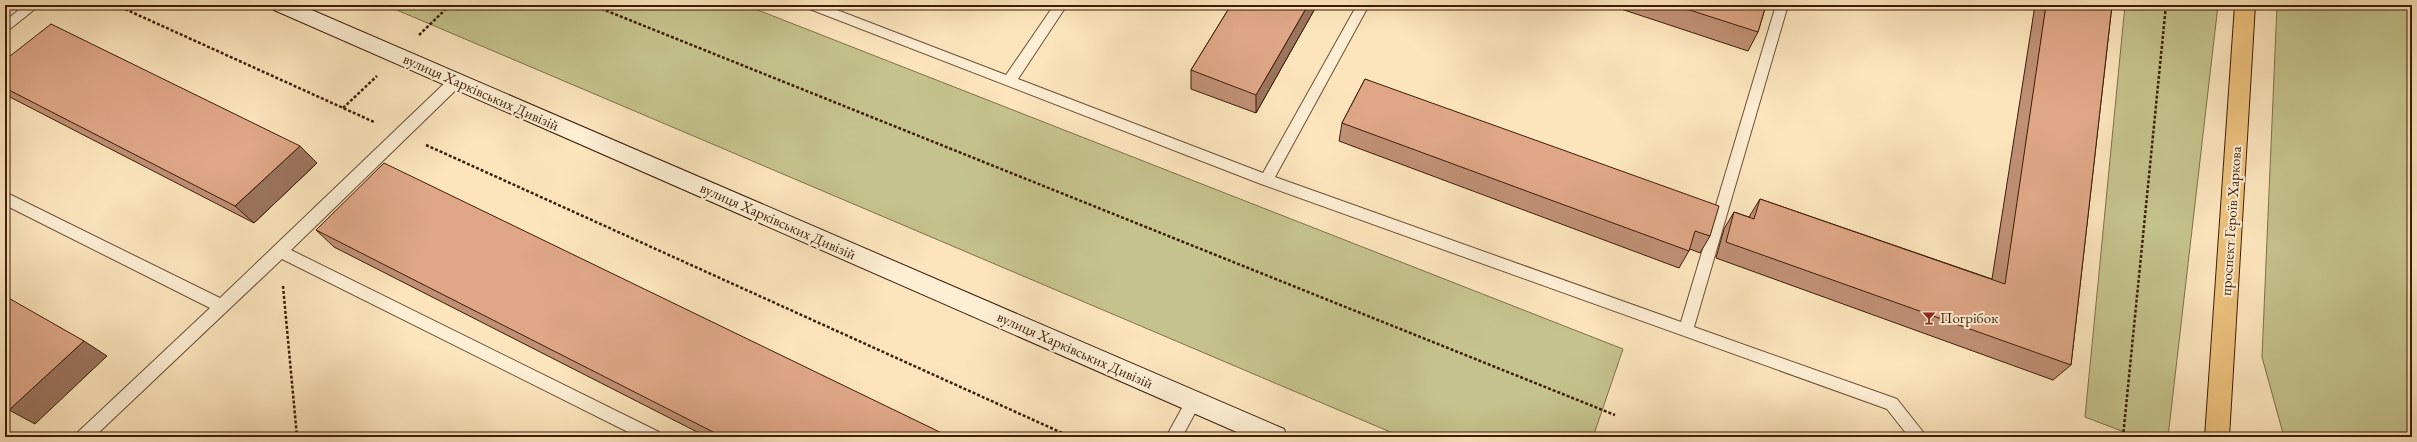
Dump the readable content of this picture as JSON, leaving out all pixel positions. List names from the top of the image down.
{
  "streets": {
    "main road": ["проспект Героїв Харкова"],
    "street": ["вулиця Харківських Дивізій"]
  },
  "places": {
    "bar": ["Погрібок"]
  }
}
